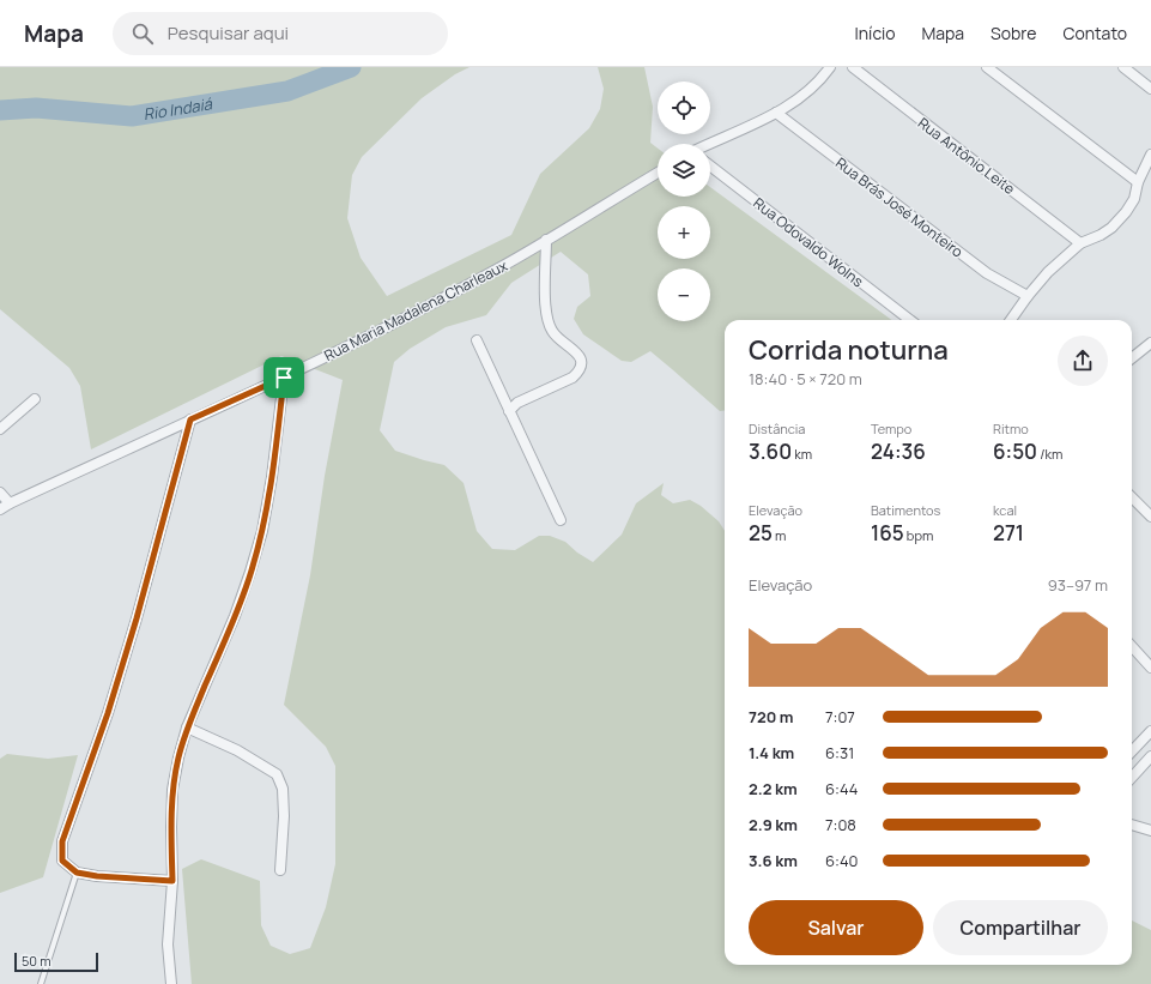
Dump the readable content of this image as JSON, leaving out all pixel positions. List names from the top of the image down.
{
  "streets": {
    "street": [
      "Rua Antônio Leite",
      "Rua Brás José Monteiro",
      "Rua Odovaldo Wolns",
      "Rua Maria Madalena Charleaux"
    ]
  },
  "water": ["Rio Indaiá"],
  "scale_bar": "50 m",
  "page": {
    "header": "Mapa",
    "search": "Pesquisar aqui",
    "nav": [
      "Início",
      "Mapa",
      "Sobre",
      "Contato"
    ],
    "map_buttons": ["+", "−"],
    "heading": ["Corrida noturna", "18:40 · 5 × 720 m"],
    "stats": [
      ["Distância", "3.60 km"],
      ["Tempo", "24:36"],
      ["Ritmo", "6:50 /km"],
      ["Elevação", "25 m"],
      ["Batimentos", "165 bpm"],
      ["kcal", "271"]
    ],
    "chart": ["Elevação", "93–97 m"],
    "list": [
      {
        "name": "720 m",
        "note": "7:07"
      },
      {
        "name": "1.4 km",
        "note": "6:31"
      },
      {
        "name": "2.2 km",
        "note": "6:44"
      },
      {
        "name": "2.9 km",
        "note": "7:08"
      },
      {
        "name": "3.6 km",
        "note": "6:40"
      }
    ],
    "buttons": ["Salvar", "Compartilhar"],
    "scale": "50 m"
  }
}
